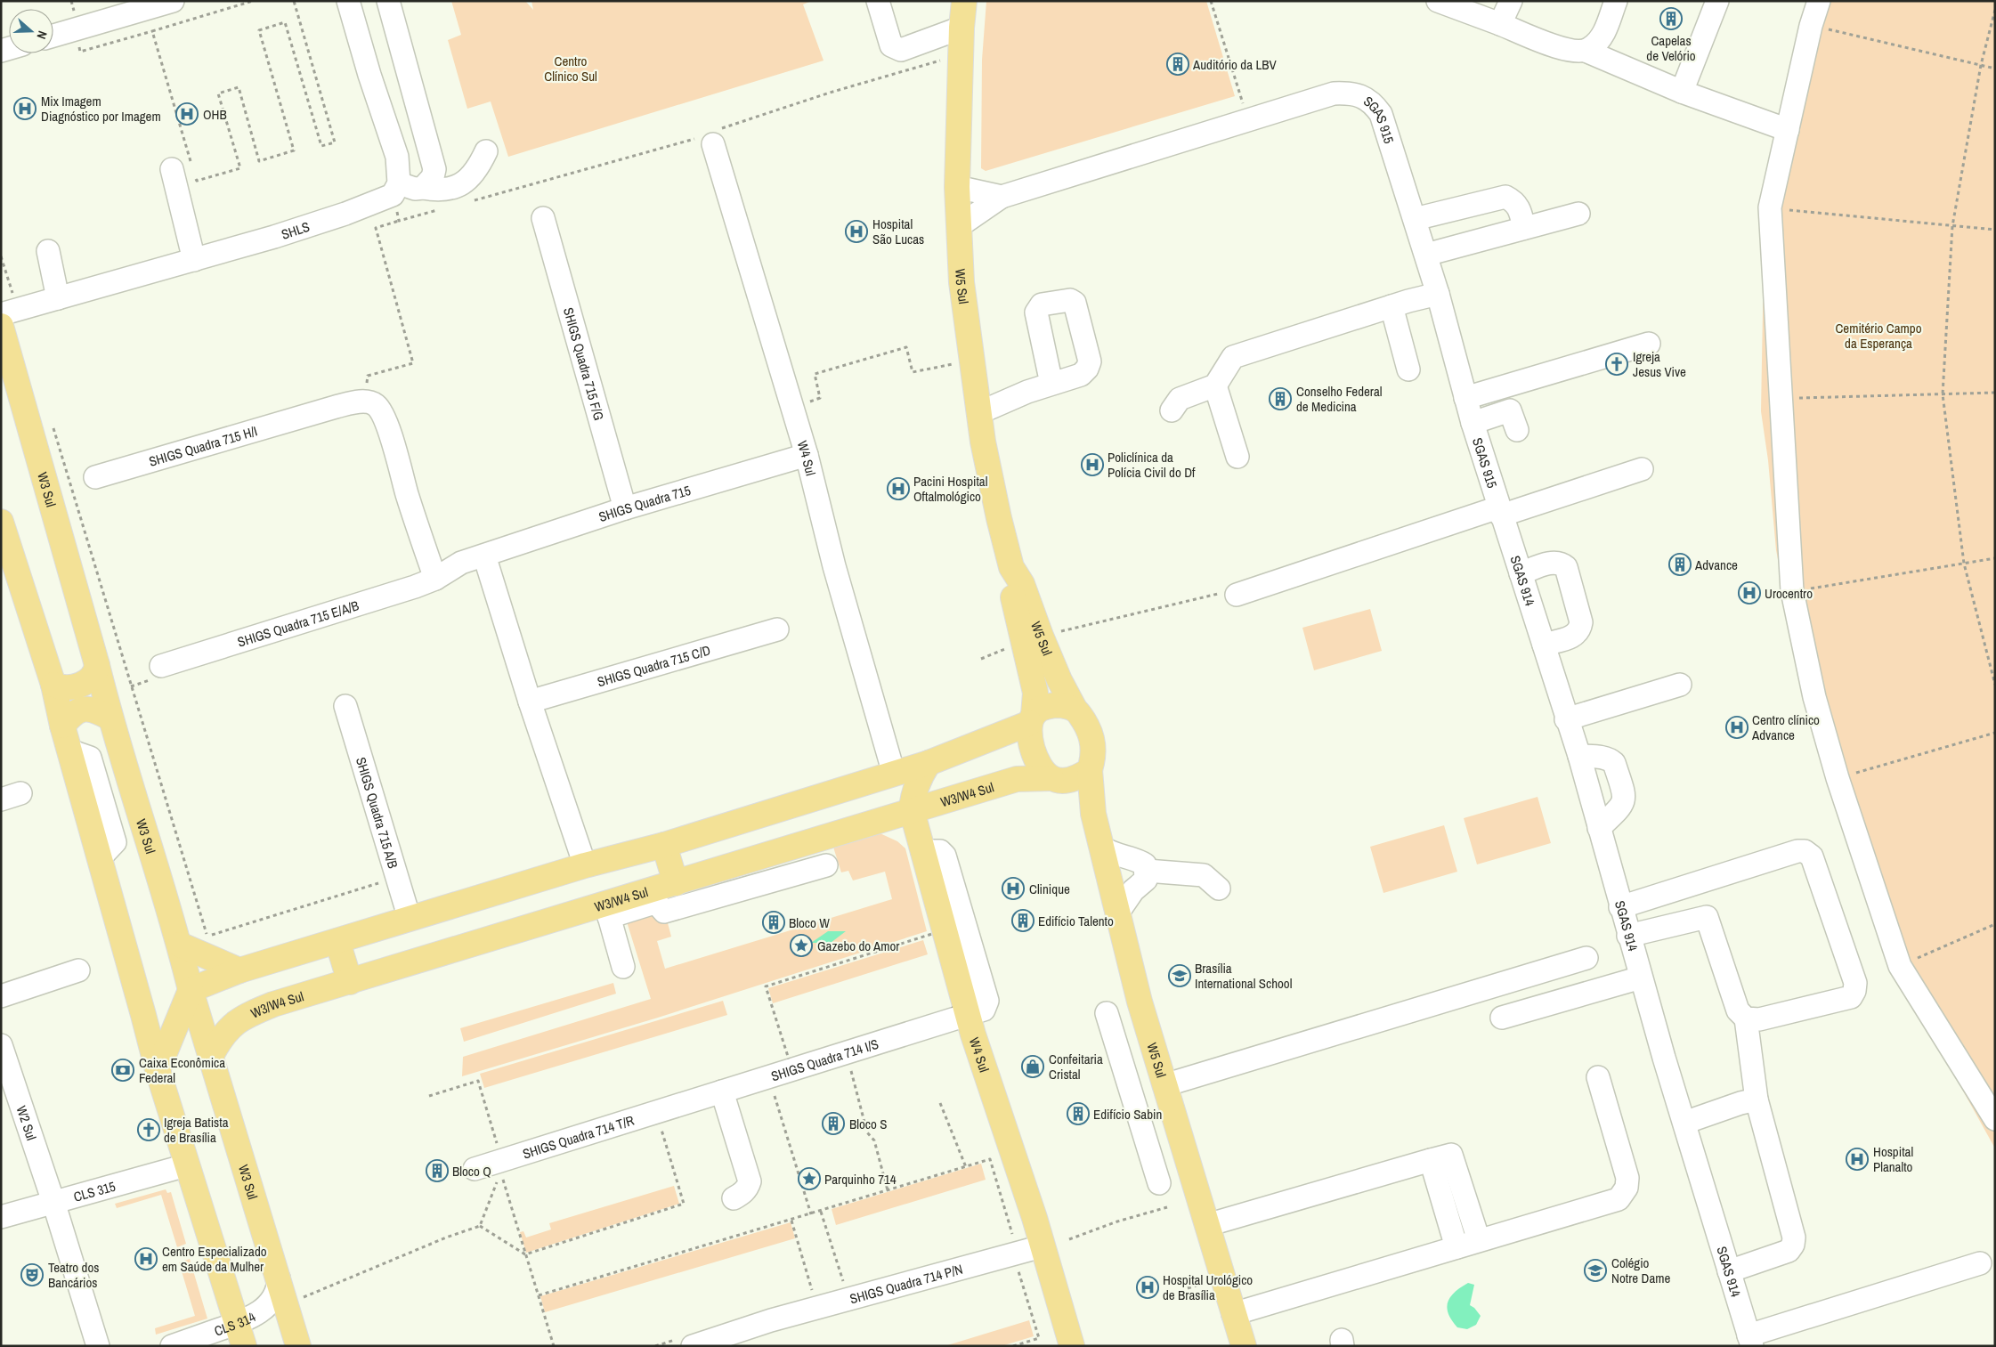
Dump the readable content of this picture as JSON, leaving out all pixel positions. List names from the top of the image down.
{
  "streets": {
    "main road": [
      "W5 Sul",
      "W4 Sul",
      "W3 Sul",
      "W3/W4 Sul"
    ],
    "street": [
      "SGAS 915",
      "SHLS",
      "SHIGS Quadra 715 F/G",
      "SHIGS Quadra 715 H/I",
      "SHIGS Quadra 715",
      "SGAS 914",
      "SHIGS Quadra 715 E/A/B",
      "SHIGS Quadra 715 C/D",
      "SHIGS Quadra 715 A/B",
      "SHIGS Quadra 714 I/S",
      "W2 Sul",
      "SHIGS Quadra 714 T/R",
      "CLS 315",
      "SHIGS Quadra 714 P/N",
      "CLS 314"
    ]
  },
  "crossings": [
    ["SGAS 915", "W5 Sul"],
    ["SGAS 915", "SGAS 914"],
    ["SHLS", "W3 Sul"],
    ["W5 Sul", "W3/W4 Sul"],
    ["SHIGS Quadra 715 F/G", "SHIGS Quadra 715"],
    ["W4 Sul", "SHIGS Quadra 715"],
    ["W4 Sul", "W3/W4 Sul"],
    ["W4 Sul", "SHIGS Quadra 714 I/S"],
    ["W4 Sul", "SHIGS Quadra 714 P/N"],
    ["W3 Sul", "W3/W4 Sul"],
    ["W3 Sul", "CLS 314"],
    ["SHIGS Quadra 715", "SHIGS Quadra 715 E/A/B"],
    ["SHIGS Quadra 714 I/S", "SHIGS Quadra 714 T/R"],
    ["W2 Sul", "CLS 315"]
  ],
  "parks": ["Centro Clínico Sul", "Cemitério Campo da Esperança"],
  "places": {
    "building": [
      "Capelas de Velório",
      "Auditório da LBV",
      "Conselho Federal de Medicina",
      "Advance",
      "Edifício Talento",
      "Bloco W",
      "Edifício Sabin",
      "Bloco S",
      "Bloco Q"
    ],
    "hospital": [
      "Mix Imagem Diagnóstico por Imagem",
      "OHB",
      "Hospital São Lucas",
      "Policlínica da Polícia Civil do Df",
      "Pacini Hospital Oftalmológico",
      "Urocentro",
      "Centro clínico Advance",
      "Clinique",
      "Hospital Planalto",
      "Centro Especializado em Saúde da Mulher",
      "Hospital Urológico de Brasília"
    ],
    "church": ["Igreja Jesus Vive", "Igreja Batista de Brasília"],
    "place": ["Gazebo do Amor", "Parquinho 714"],
    "school or university": ["Brasília International School", "Colégio Notre Dame"],
    "shop": ["Confeitaria Cristal"],
    "bank": ["Caixa Econômica Federal"],
    "theatre": ["Teatro dos Bancários"]
  },
  "north": "right"
}
